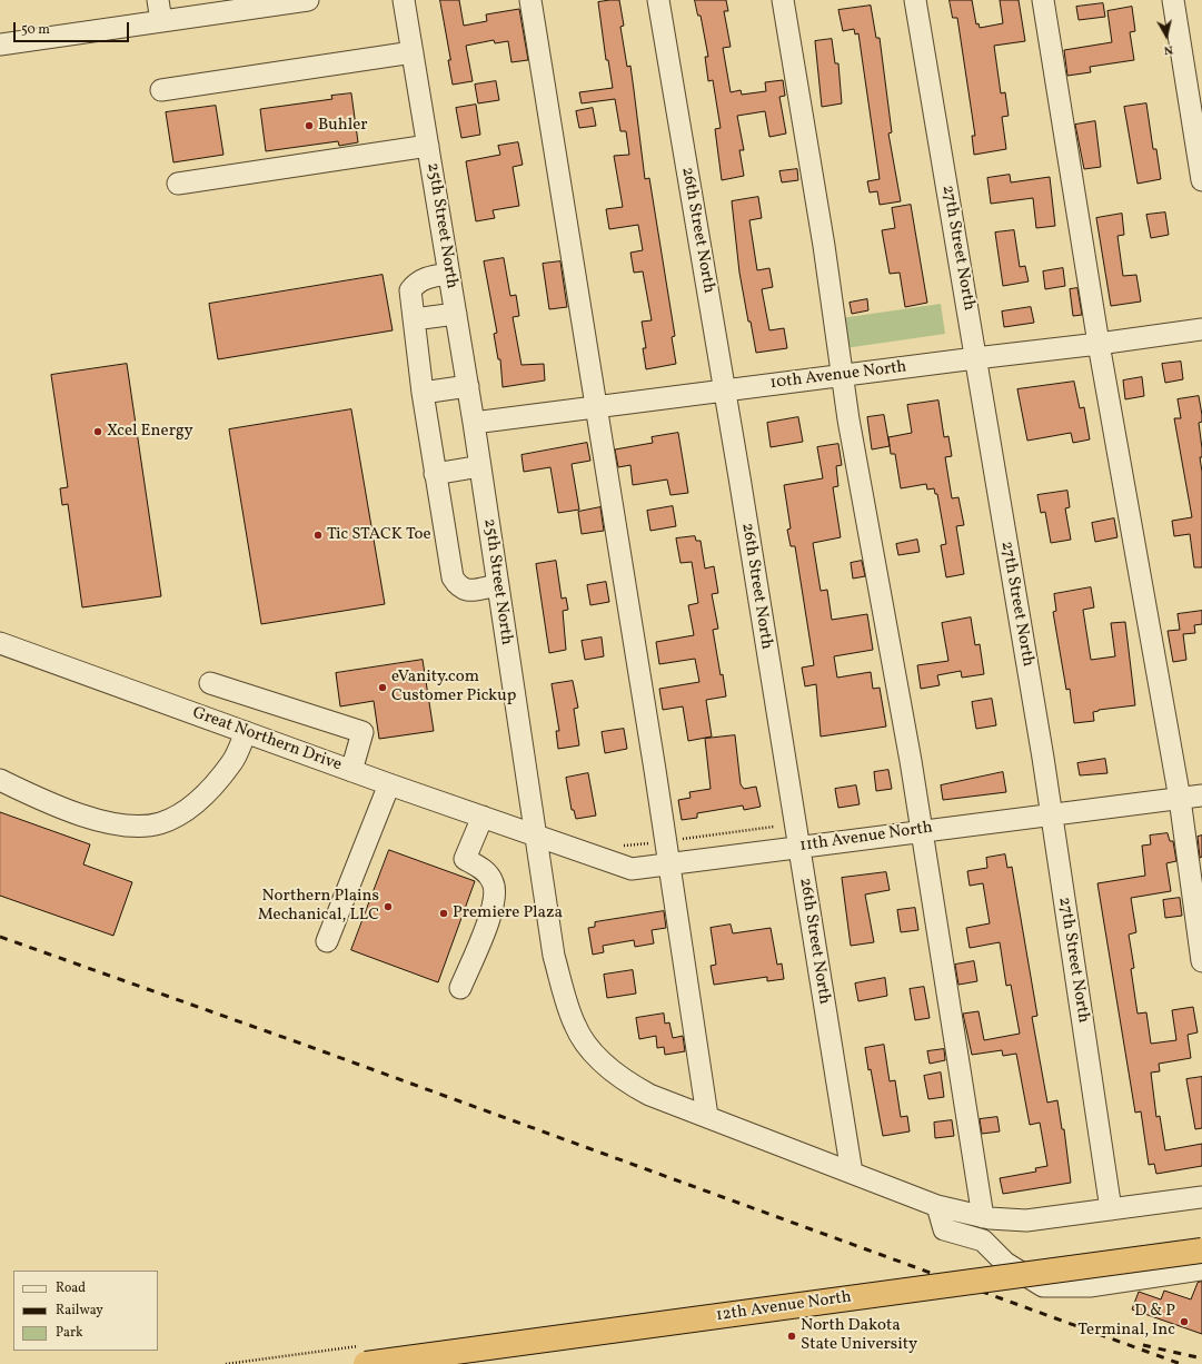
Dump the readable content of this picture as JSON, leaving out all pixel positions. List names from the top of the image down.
{
  "streets": {
    "main road": ["12th Avenue North"],
    "street": [
      "25th Street North",
      "26th Street North",
      "27th Street North",
      "10th Avenue North",
      "Great Northern Drive",
      "11th Avenue North"
    ]
  },
  "crossings": [
    ["25th Street North", "10th Avenue North"],
    ["25th Street North", "Great Northern Drive"],
    ["25th Street North", "11th Avenue North"],
    ["26th Street North", "10th Avenue North"],
    ["26th Street North", "11th Avenue North"],
    ["27th Street North", "10th Avenue North"],
    ["27th Street North", "11th Avenue North"],
    ["Great Northern Drive", "11th Avenue North"]
  ],
  "places": [
    "Buhler",
    "Xcel Energy",
    "Tic STACK Toe",
    "eVanity.com Customer Pickup",
    "Northern Plains Mechanical, LLC",
    "Premiere Plaza",
    "D & P Terminal, Inc",
    "North Dakota State University"
  ],
  "legend": ["Road", "Railway", "Park"],
  "scale_bar": "50 m",
  "north": "bottom"
}
